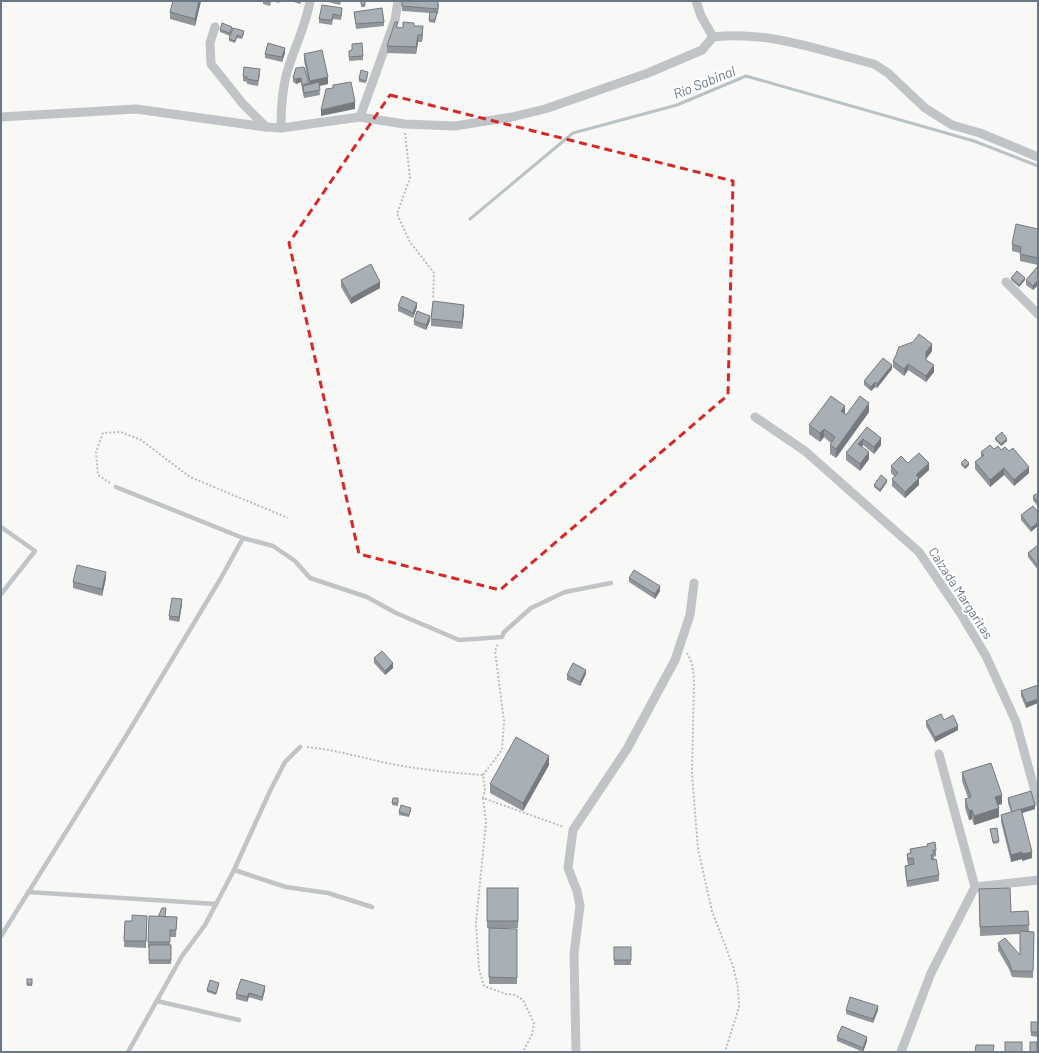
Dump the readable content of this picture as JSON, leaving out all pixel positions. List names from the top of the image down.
{
  "streets": {
    "street": ["Calzada Margaritas"]
  },
  "water": ["Río Sabinal"]
}
